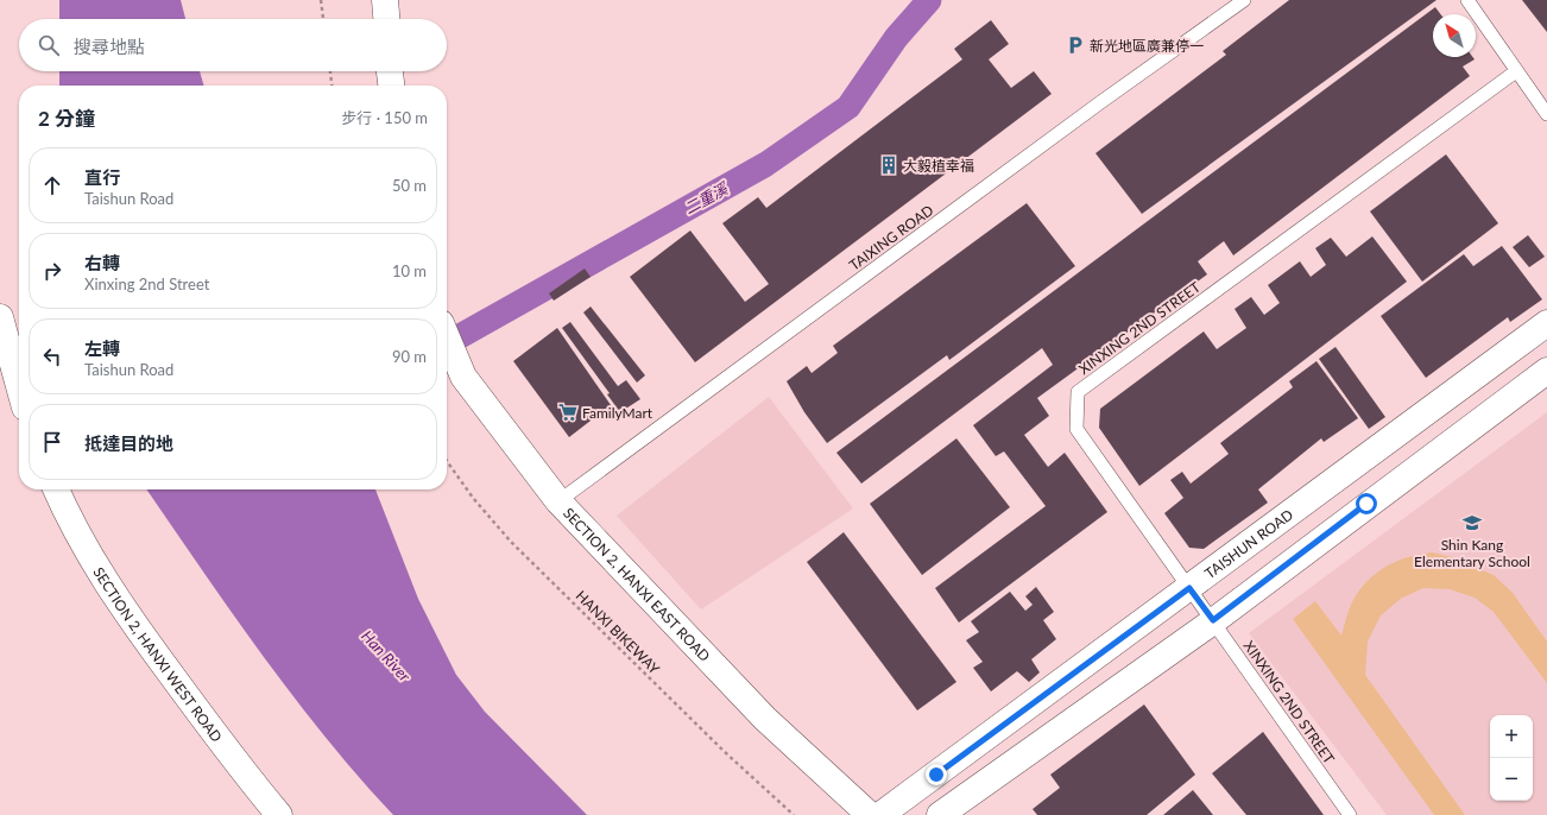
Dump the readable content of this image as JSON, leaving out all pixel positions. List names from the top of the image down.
{
  "streets": {
    "street": ["TAISHUN ROAD", "SECTION 2, HANXI EAST ROAD", "SECTION 2, HANXI WEST ROAD"],
    "lane": ["TAIXING ROAD", "XINXING 2ND STREET"],
    "path": ["HANXI BIKEWAY"]
  },
  "crossings": [
    ["TAIXING ROAD", "SECTION 2, HANXI EAST ROAD"],
    ["XINXING 2ND STREET", "TAISHUN ROAD"]
  ],
  "water": ["二重溪", "Han River"],
  "places": {
    "parking": ["新光地區廣兼停一"],
    "building": ["大毅植幸福"],
    "supermarket": ["FamilyMart"],
    "school or university": ["Shin Kang Elementary School"]
  },
  "north": "top left",
  "page": {
    "search": "搜尋地點",
    "heading": ["2 分鐘", "步行 · 150 m"],
    "list": [
      ["直行", "Taishun Road", "50 m"],
      ["右轉", "Xinxing 2nd Street", "10 m"],
      ["左轉", "Taishun Road", "90 m"],
      "抵達目的地"
    ],
    "map_buttons": ["+", "−"]
  }
}
